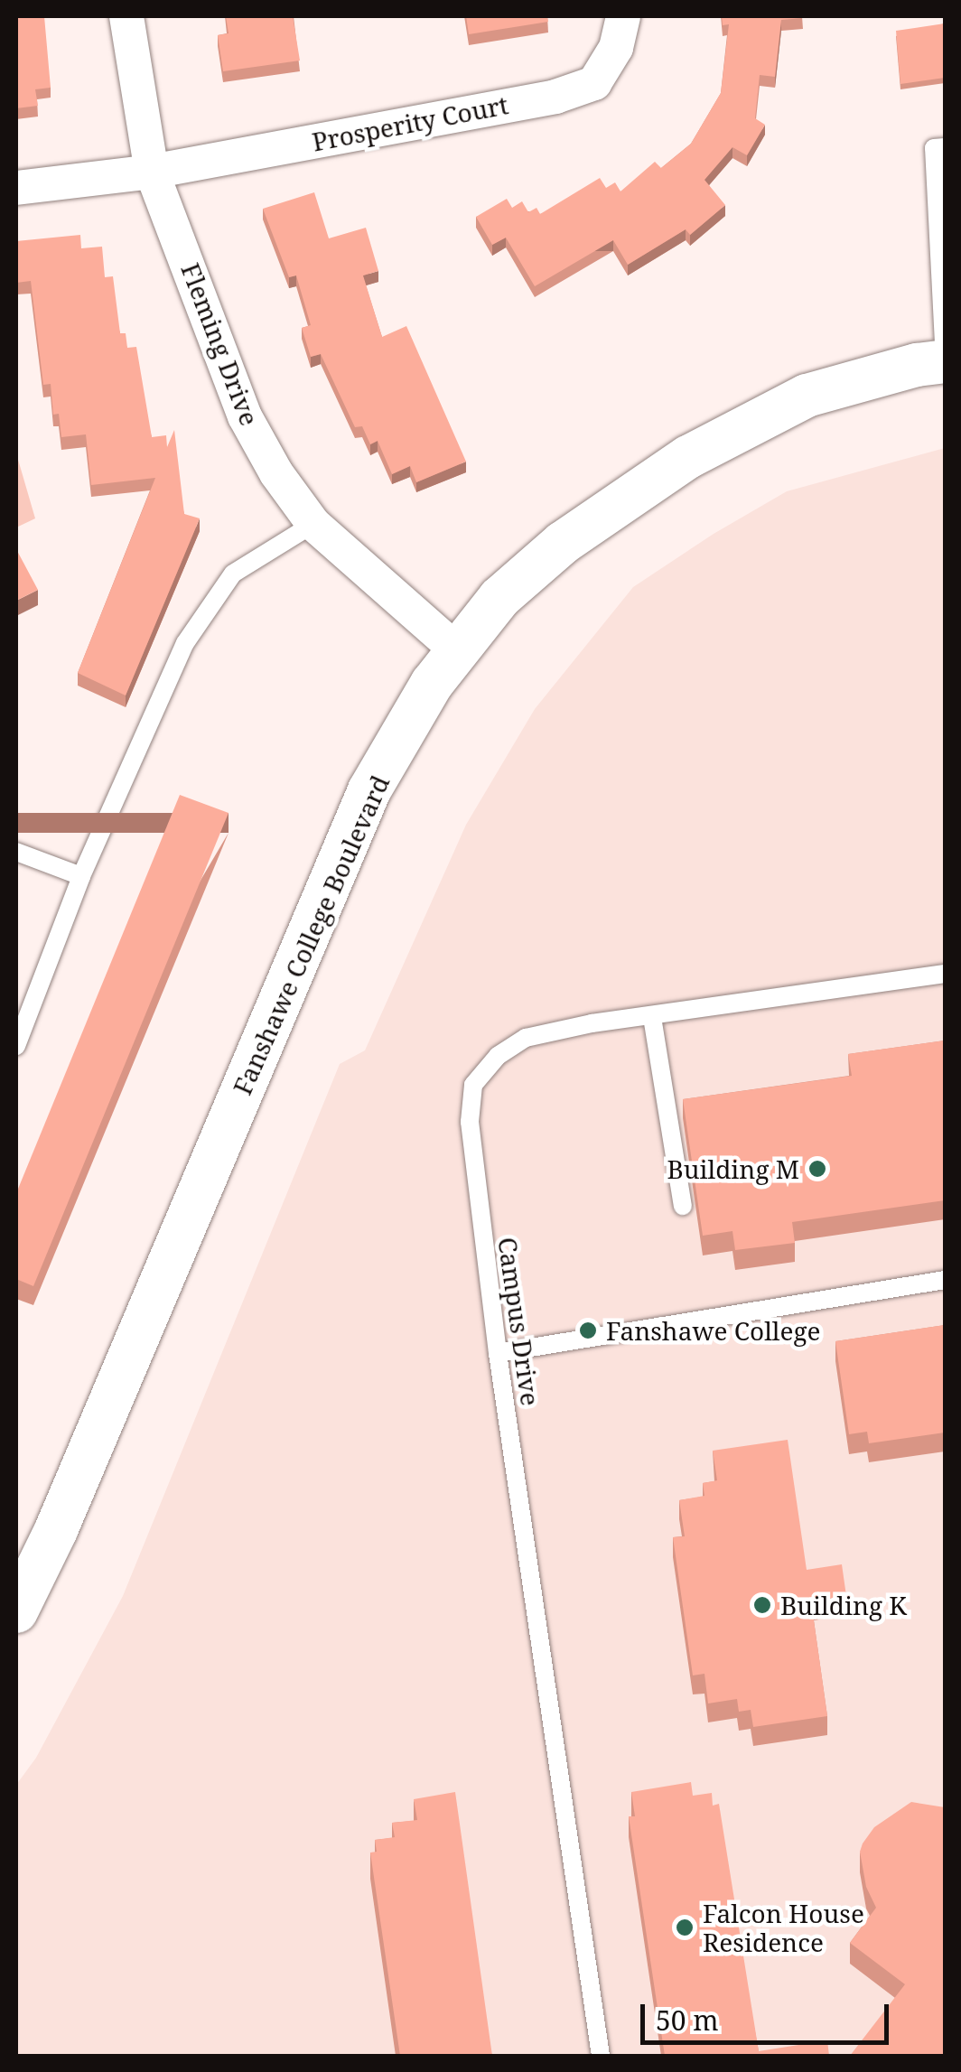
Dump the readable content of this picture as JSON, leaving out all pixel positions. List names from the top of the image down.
{
  "streets": {
    "street": ["Prosperity Court", "Fleming Drive", "Fanshawe College Boulevard"],
    "lane": ["Campus Drive"]
  },
  "crossings": [
    ["Prosperity Court", "Fleming Drive"],
    ["Fleming Drive", "Fanshawe College Boulevard"]
  ],
  "places": [
    "Building M",
    "Fanshawe College",
    "Building K",
    "Falcon House Residence"
  ],
  "scale_bar": "50 m"
}
